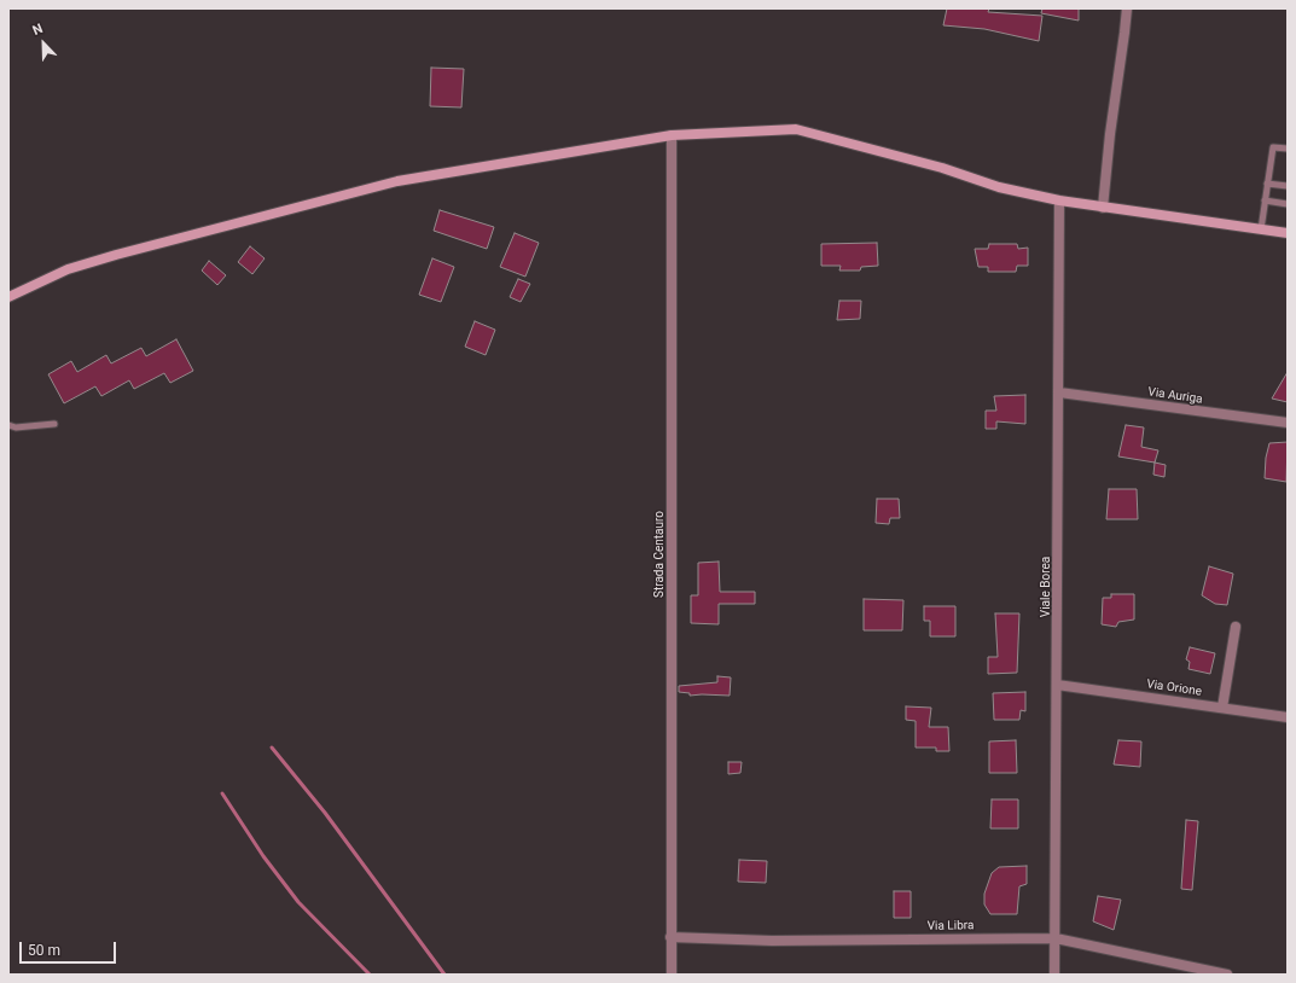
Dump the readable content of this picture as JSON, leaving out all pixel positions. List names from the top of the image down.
{
  "streets": {
    "street": [
      "Via Auriga",
      "Strada Centauro",
      "Viale Borea",
      "Via Orione",
      "Via Libra"
    ]
  },
  "crossings": [
    ["Via Auriga", "Viale Borea"],
    ["Strada Centauro", "Via Libra"],
    ["Viale Borea", "Via Orione"],
    ["Viale Borea", "Via Libra"]
  ],
  "scale_bar": "50 m",
  "north": "top left"
}
